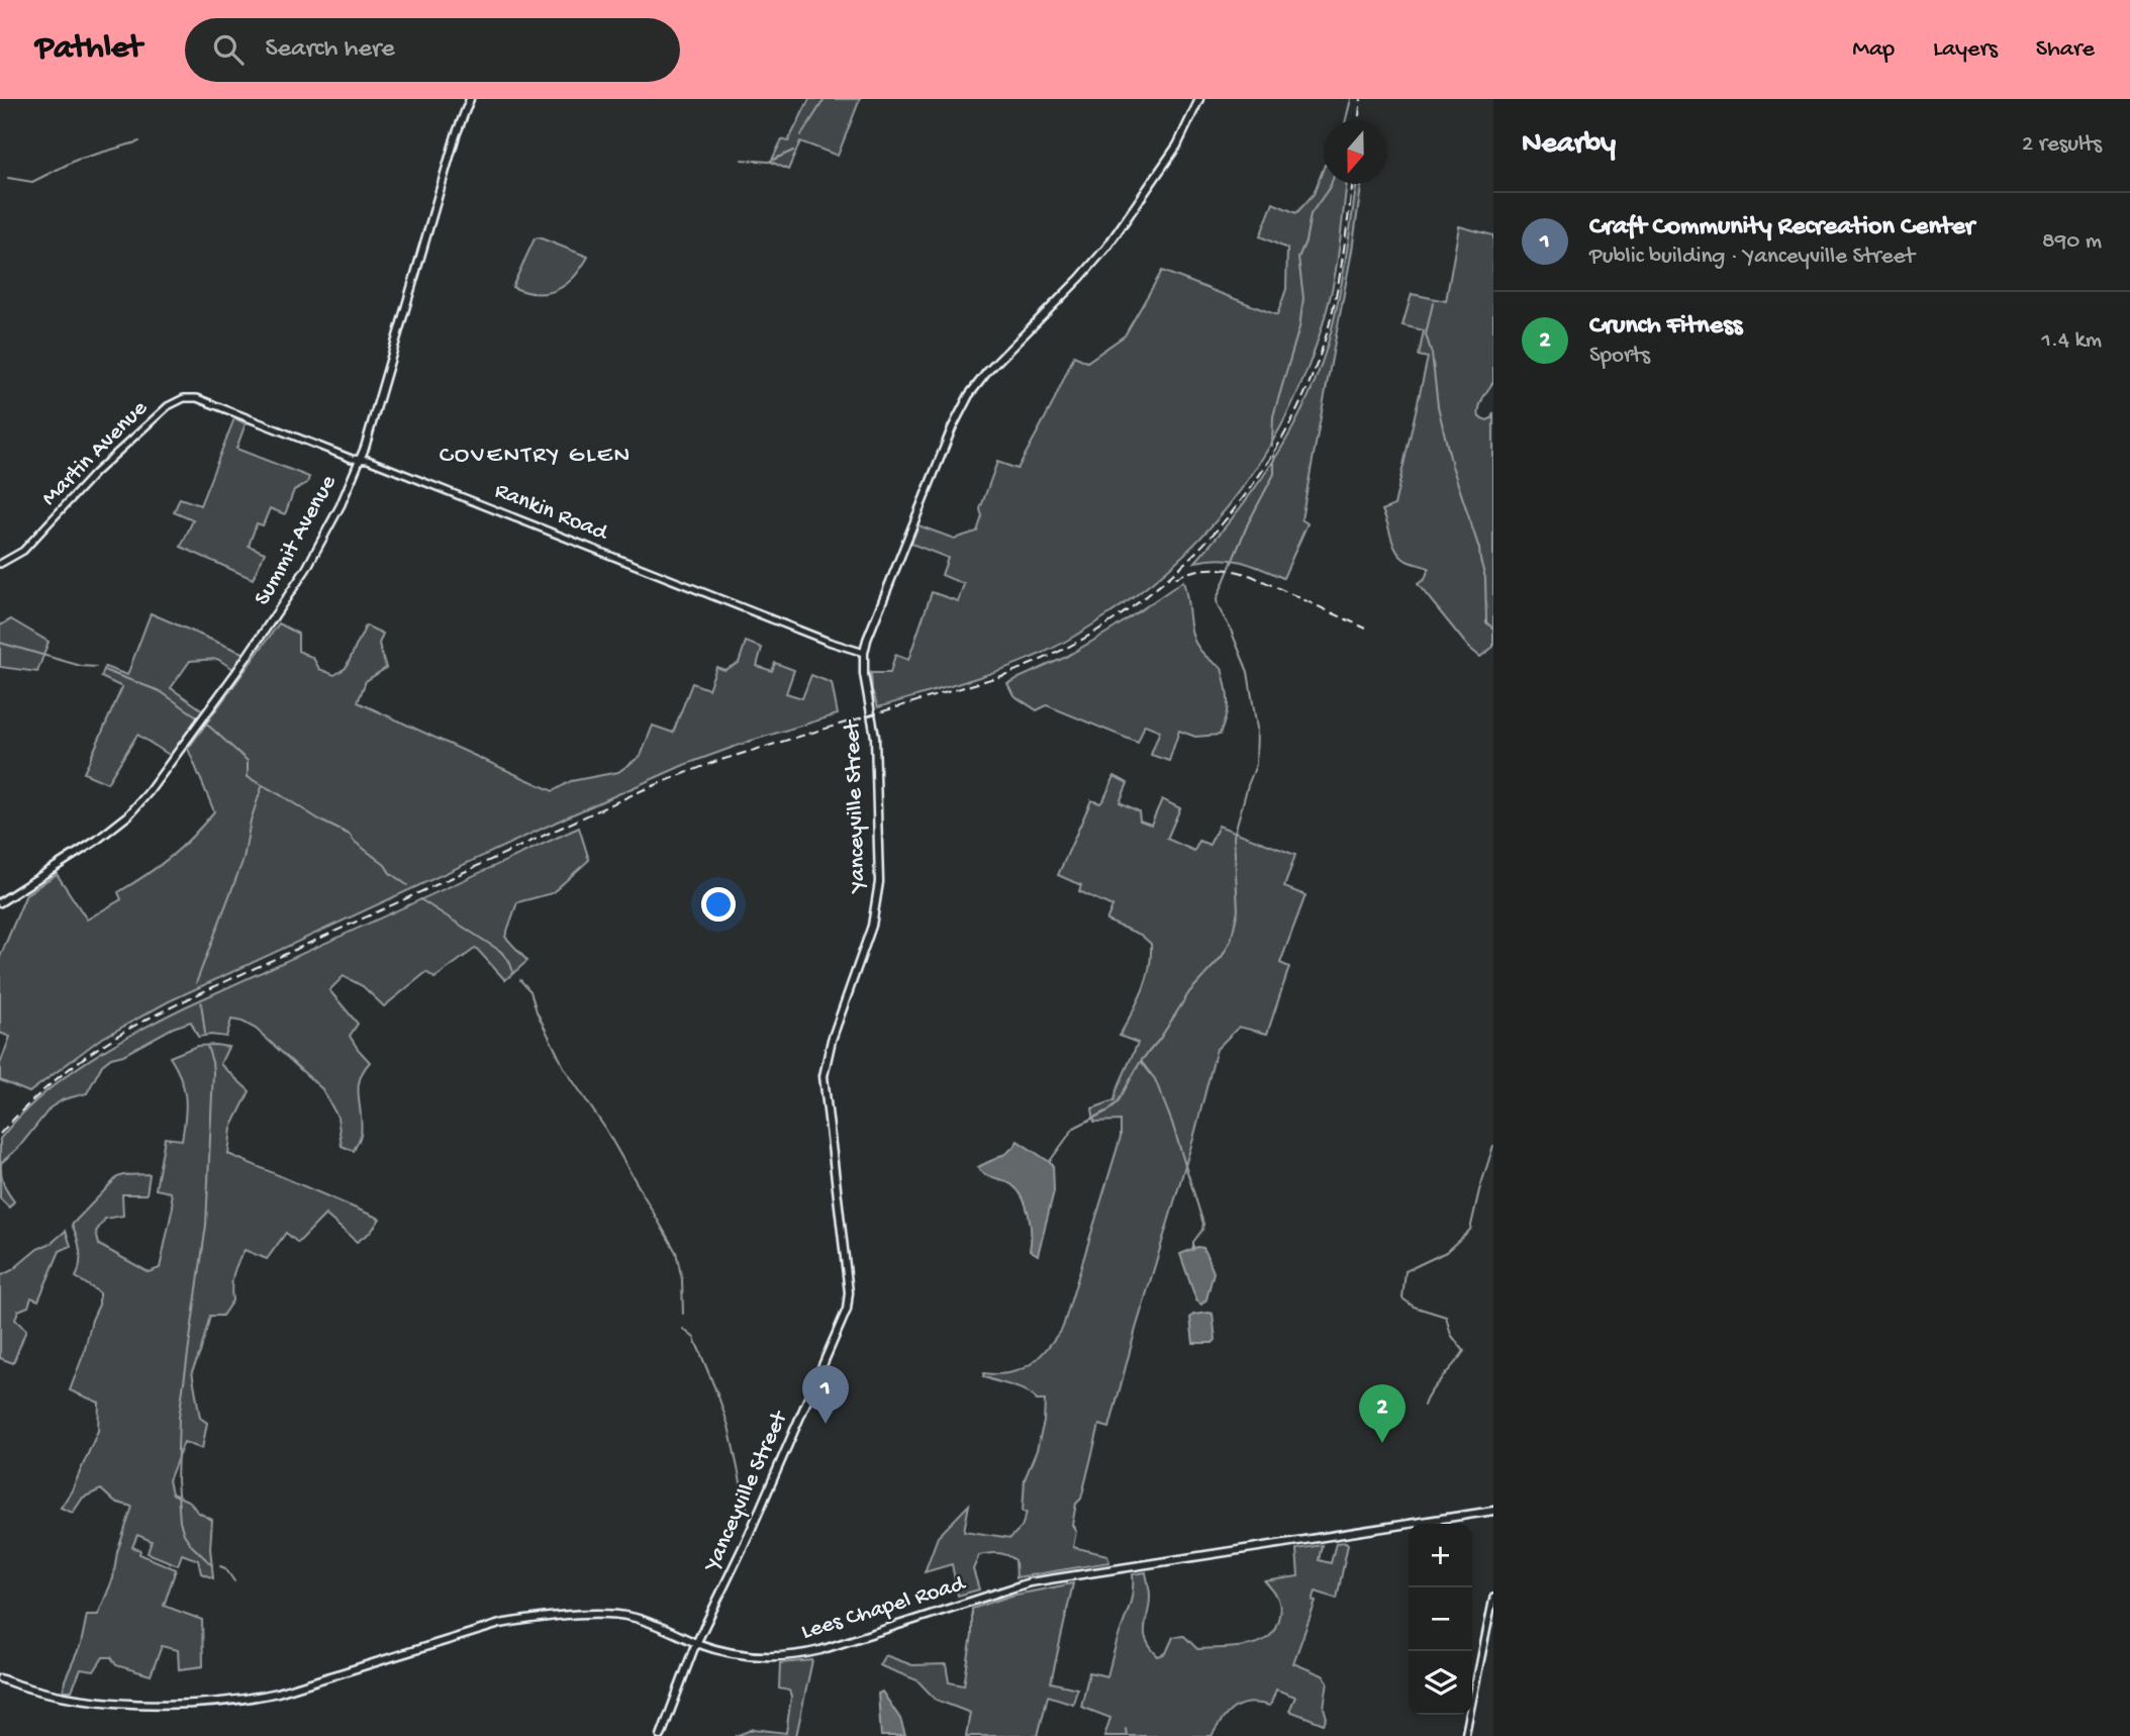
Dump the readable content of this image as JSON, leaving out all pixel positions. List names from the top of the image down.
{
  "streets": {
    "main road": ["Summit Avenue", "Yanceyville Street", "Lees Chapel Road"],
    "street": ["Martin Avenue", "Rankin Road"]
  },
  "crossings": [
    ["Martin Avenue", "Rankin Road"],
    ["Rankin Road", "Summit Avenue"],
    ["Rankin Road", "Yanceyville Street"],
    ["Yanceyville Street", "Lees Chapel Road"]
  ],
  "districts": ["COVENTRY GLEN"],
  "north": "bottom",
  "page": {
    "header": "Pathlet",
    "search": "Search here",
    "nav": ["Map", "Layers", "Share"],
    "heading": ["Nearby", "2 results"],
    "list": [
      {
        "mark": "1",
        "name": "Craft Community Recreation Center",
        "note": "Public building · Yanceyville Street",
        "value": "890 m"
      },
      {
        "mark": "2",
        "name": "Crunch Fitness",
        "note": "Sports",
        "value": "1.4 km"
      }
    ],
    "pins": ["1", "2"],
    "map_buttons": ["+", "−"]
  }
}
